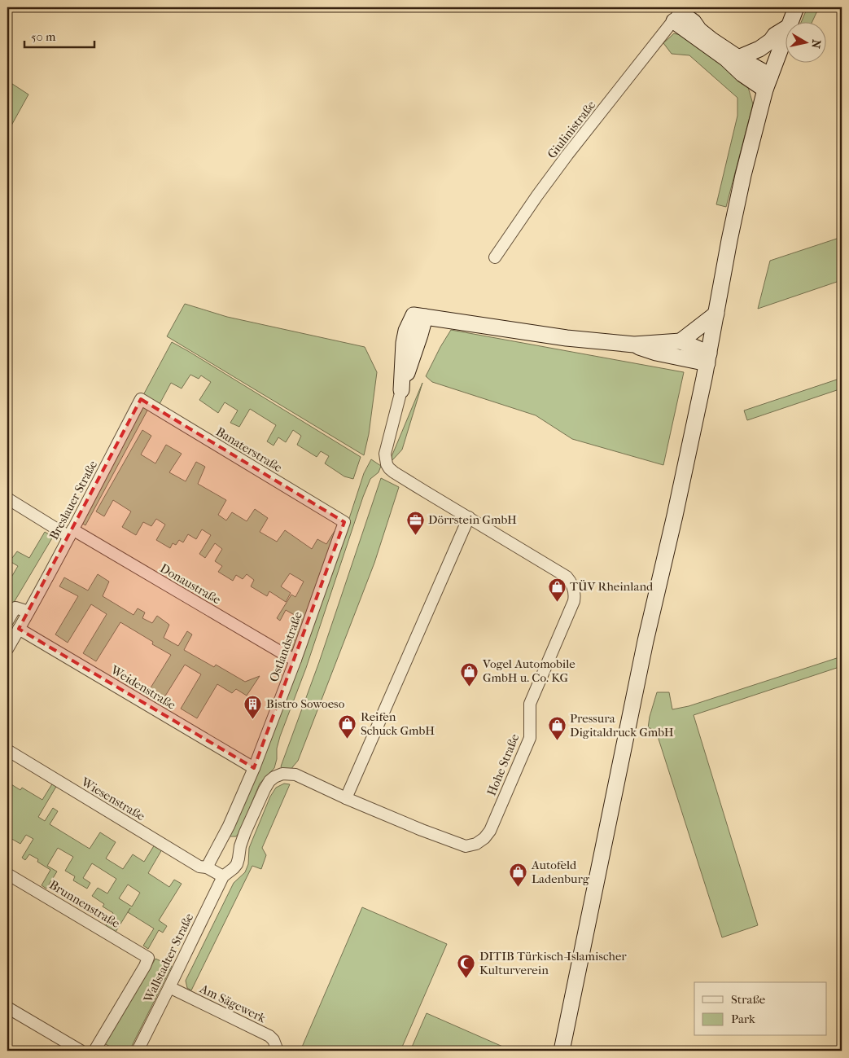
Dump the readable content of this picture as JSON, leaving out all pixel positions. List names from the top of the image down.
{
  "streets": {
    "street": [
      "Giulinistraße",
      "Banaterstraße",
      "Breslauer Straße",
      "Donaustraße",
      "Ostlandstraße",
      "Weidenstraße",
      "Hohe Straße",
      "Wiesenstraße",
      "Brunnenstraße",
      "Wallstadter Straße",
      "Am Sägewerk"
    ]
  },
  "crossings": [
    ["Banaterstraße", "Breslauer Straße"],
    ["Banaterstraße", "Ostlandstraße"],
    ["Breslauer Straße", "Donaustraße"],
    ["Breslauer Straße", "Weidenstraße"],
    ["Donaustraße", "Ostlandstraße"],
    ["Ostlandstraße", "Weidenstraße"],
    ["Ostlandstraße", "Wiesenstraße"],
    ["Hohe Straße", "Wallstadter Straße"],
    ["Wiesenstraße", "Wallstadter Straße"],
    ["Wallstadter Straße", "Am Sägewerk"]
  ],
  "places": {
    "office": ["Dörrstein GmbH"],
    "shop": [
      "TÜV Rheinland",
      "Vogel Automobile GmbH u. Co. KG",
      "Reifen Schuck GmbH",
      "Pressura Digitaldruck GmbH",
      "Autofeld Ladenburg"
    ],
    "building": ["Bistro Sowoeso"],
    "mosque": ["DITIB Türkisch-Islamischer Kulturverein"]
  },
  "legend": ["Straße", "Park"],
  "scale_bar": "50 m",
  "north": "right"
}
